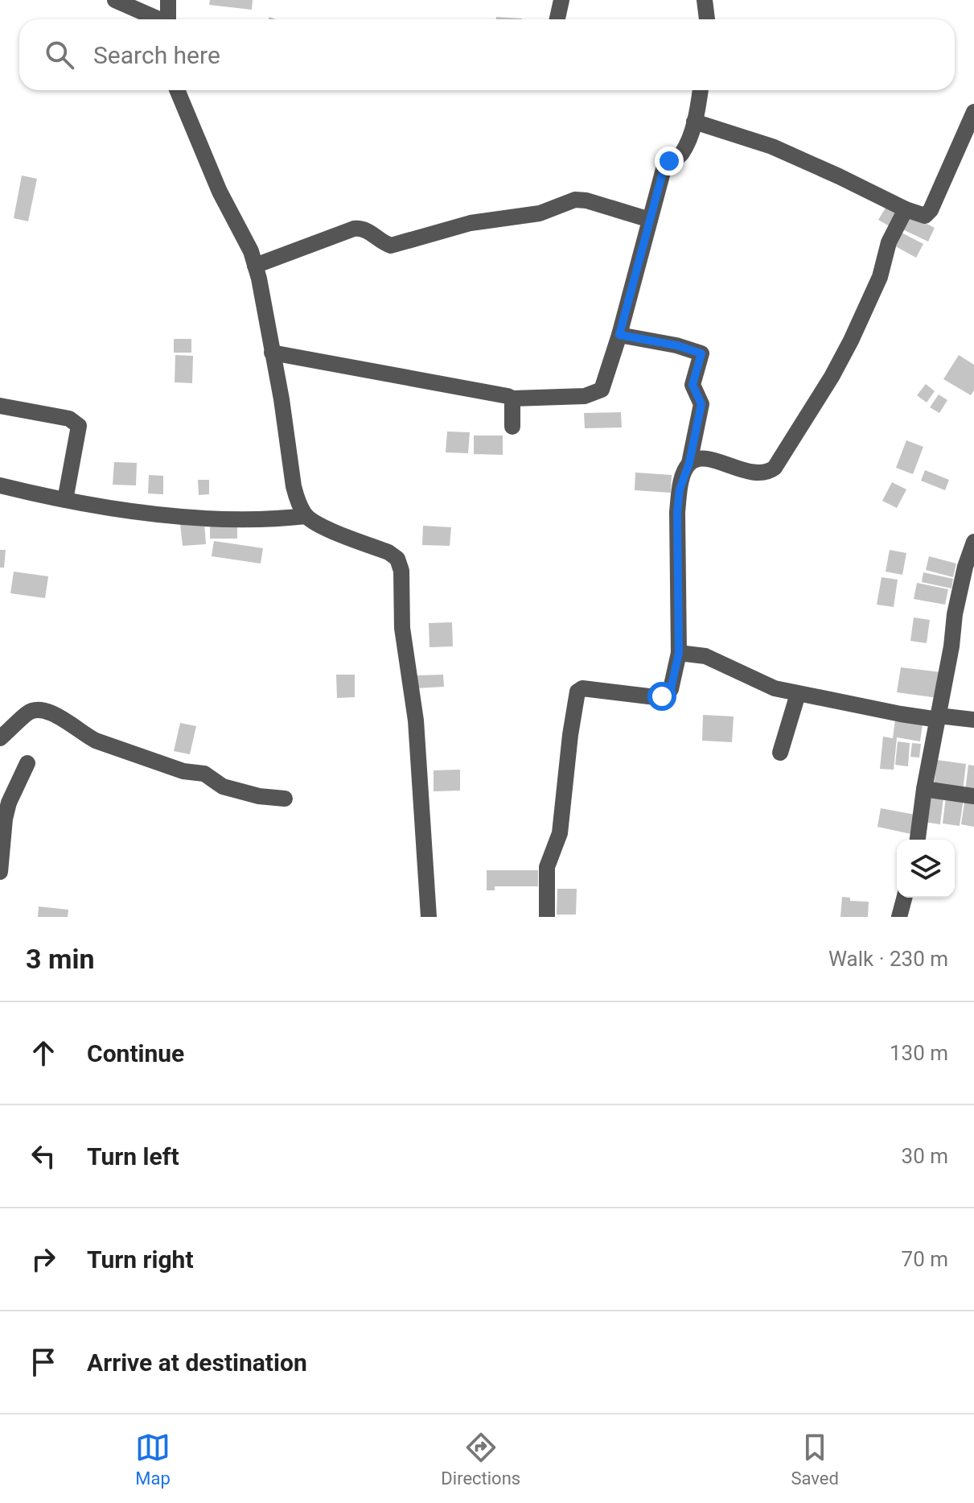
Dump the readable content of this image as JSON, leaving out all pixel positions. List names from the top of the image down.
{
  "page": {
    "search": "Search here",
    "heading": ["3 min", "Walk · 230 m"],
    "list": [
      ["Continue", "130 m"],
      ["Turn left", "30 m"],
      ["Turn right", "70 m"],
      "Arrive at destination"
    ],
    "nav": ["Map", "Directions", "Saved"]
  }
}
